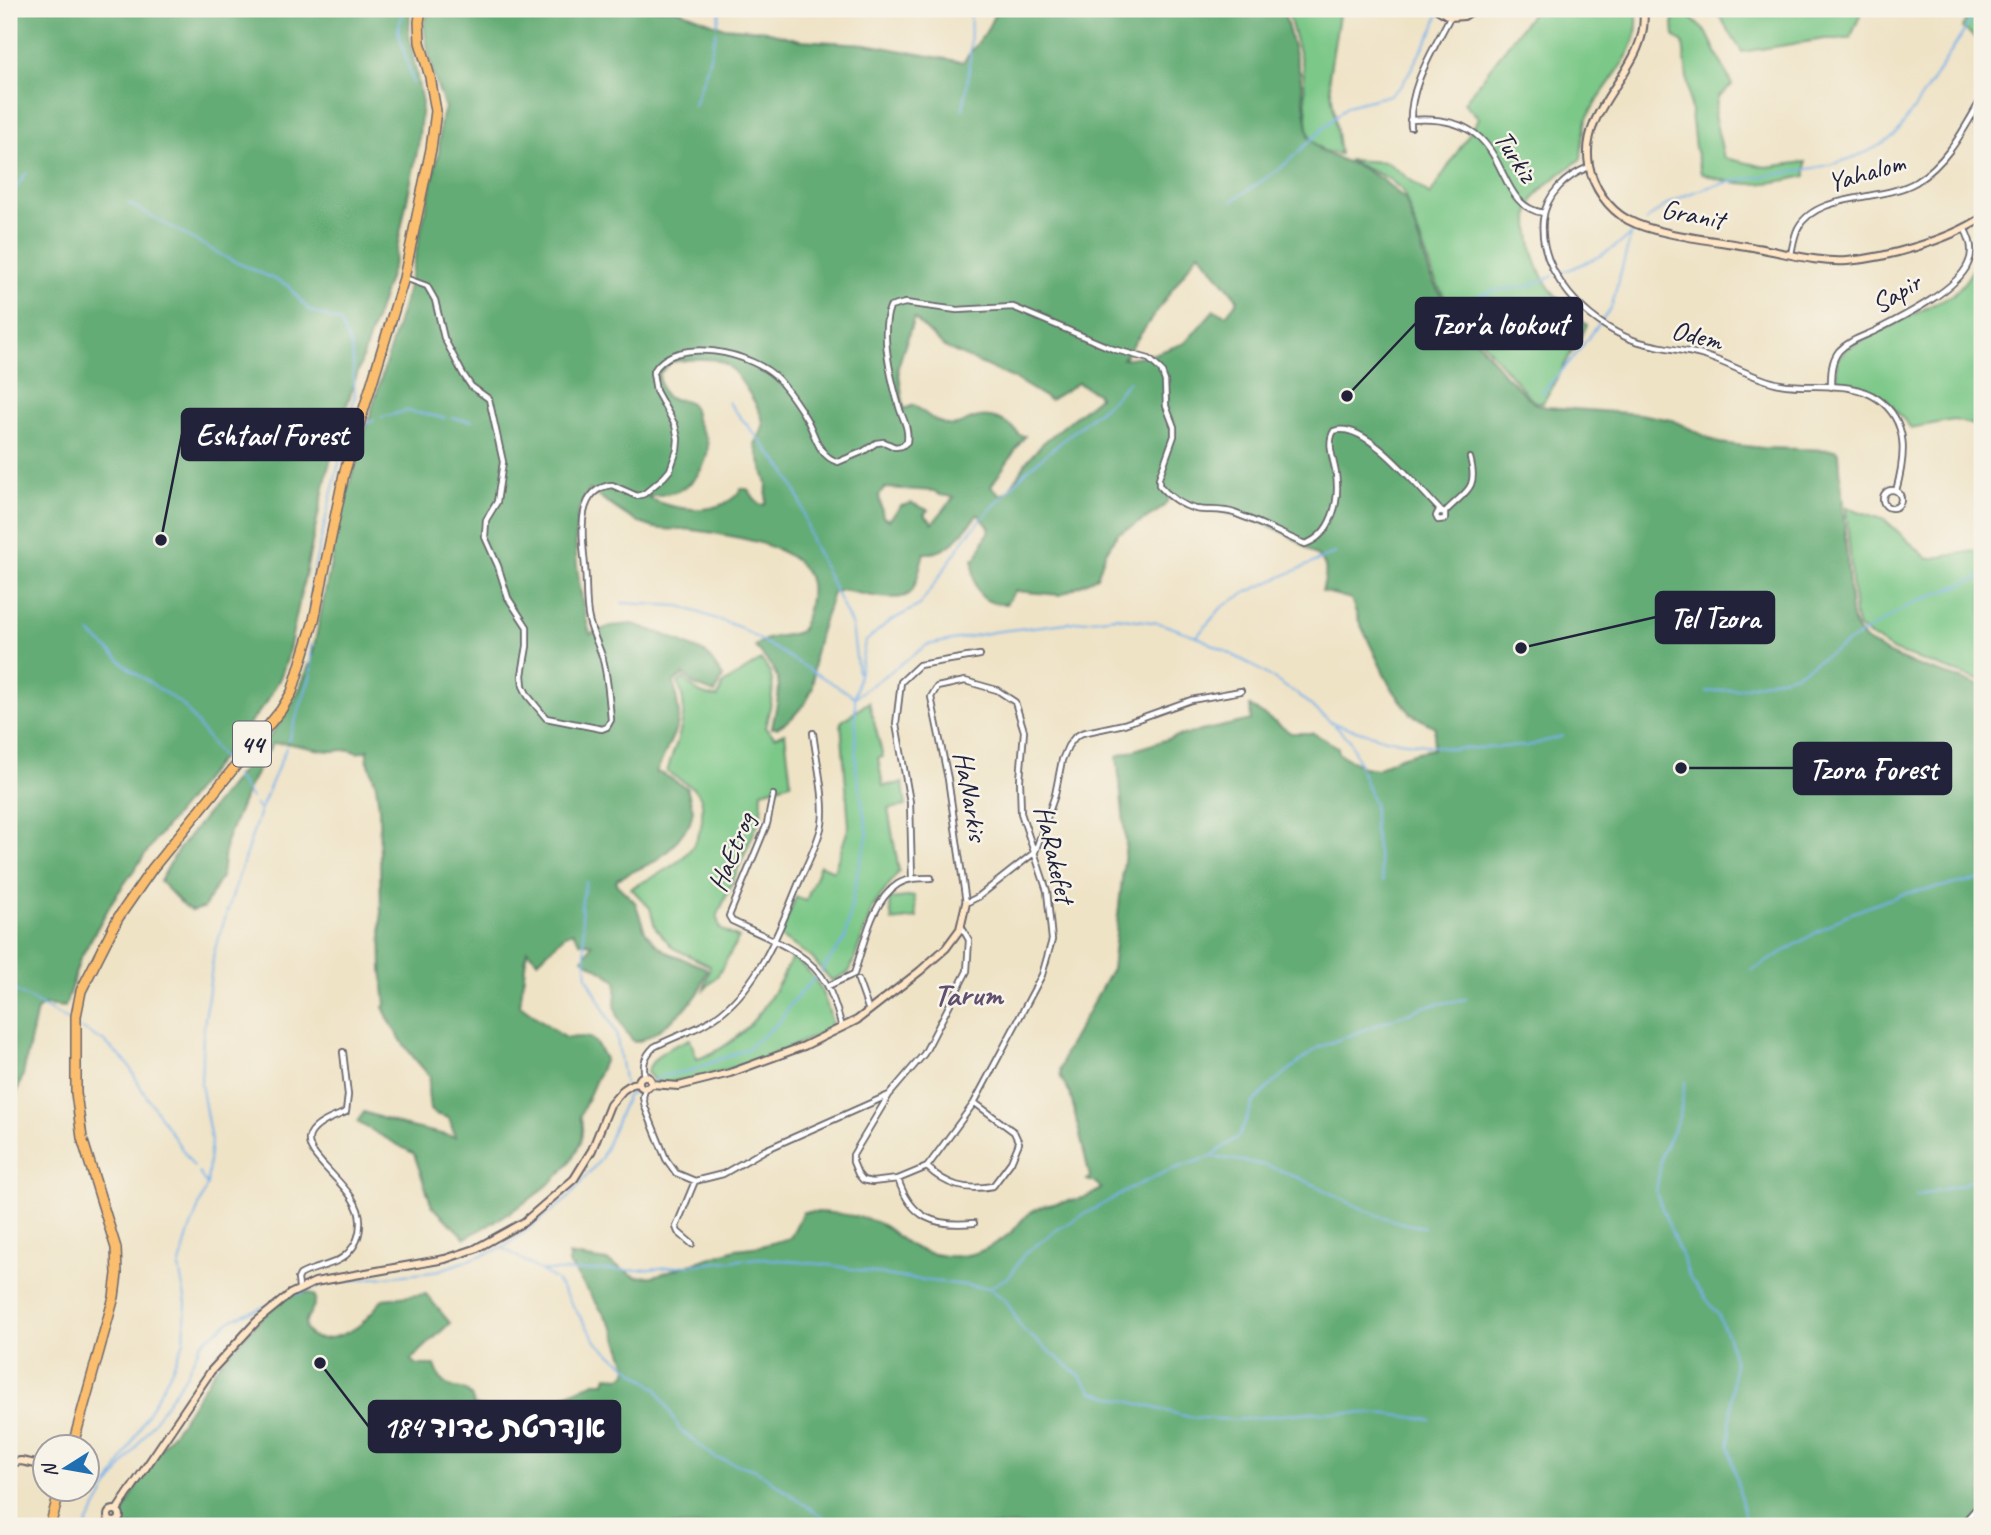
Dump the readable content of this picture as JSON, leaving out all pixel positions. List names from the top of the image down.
{
  "streets": {
    "highway": ["44"],
    "street": [
      "Turkiz",
      "Yahalom",
      "Granit",
      "Sapir",
      "Odem",
      "HaNarkis",
      "HaEtrog",
      "HaRakefet"
    ]
  },
  "crossings": [
    ["Turkiz", "Odem"],
    ["Yahalom", "Granit"],
    ["Granit", "Sapir"],
    ["Sapir", "Odem"],
    ["HaNarkis", "HaRakefet"]
  ],
  "districts": ["Tarum"],
  "places": [
    "Tzor'a lookout",
    "Eshtaol Forest",
    "Tel Tzora",
    "Tzora Forest",
    "אנדרטת גדוד 184"
  ],
  "north": "left"
}
